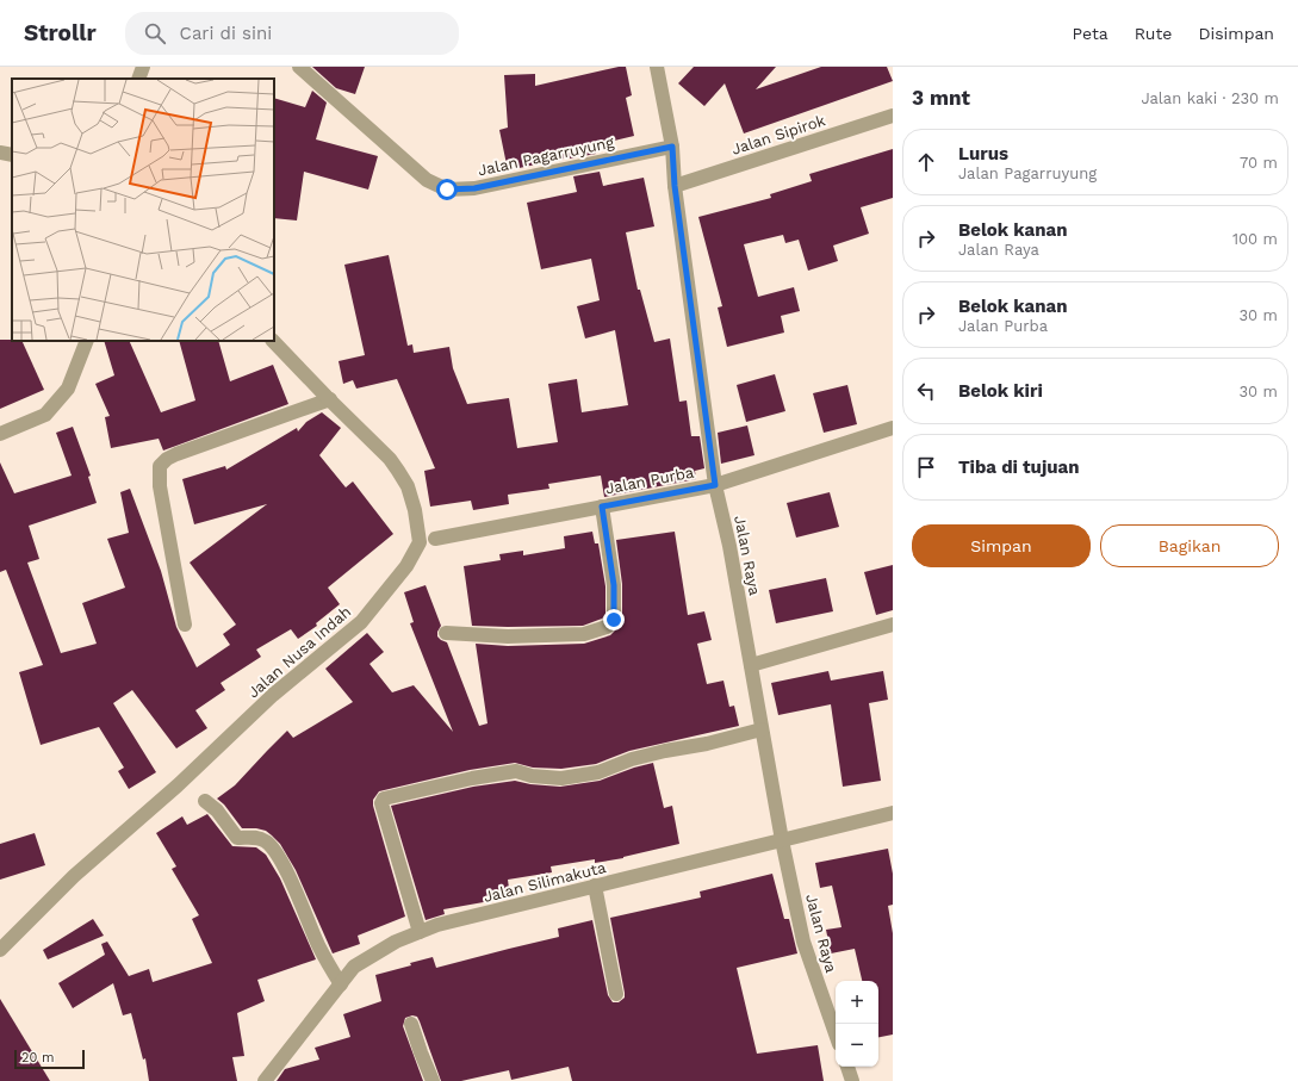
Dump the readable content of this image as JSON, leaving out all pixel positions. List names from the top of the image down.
{
  "streets": {
    "street": [
      "Jalan Sipirok",
      "Jalan Pagarruyung",
      "Jalan Purba",
      "Jalan Raya",
      "Jalan Nusa Indah",
      "Jalan Silimakuta"
    ]
  },
  "crossings": [
    ["Jalan Sipirok", "Jalan Raya"],
    ["Jalan Pagarruyung", "Jalan Raya"],
    ["Jalan Purba", "Jalan Raya"],
    ["Jalan Raya", "Jalan Silimakuta"]
  ],
  "scale_bar": "20 m",
  "page": {
    "header": "Strollr",
    "search": "Cari di sini",
    "nav": ["Peta", "Rute", "Disimpan"],
    "heading": ["3 mnt", "Jalan kaki · 230 m"],
    "list": [
      ["Lurus", "Jalan Pagarruyung", "70 m"],
      ["Belok kanan", "Jalan Raya", "100 m"],
      ["Belok kanan", "Jalan Purba", "30 m"],
      ["Belok kiri", "30 m"],
      "Tiba di tujuan"
    ],
    "buttons": ["Simpan", "Bagikan"],
    "map_buttons": ["+", "−"],
    "scale": "20 m"
  }
}
